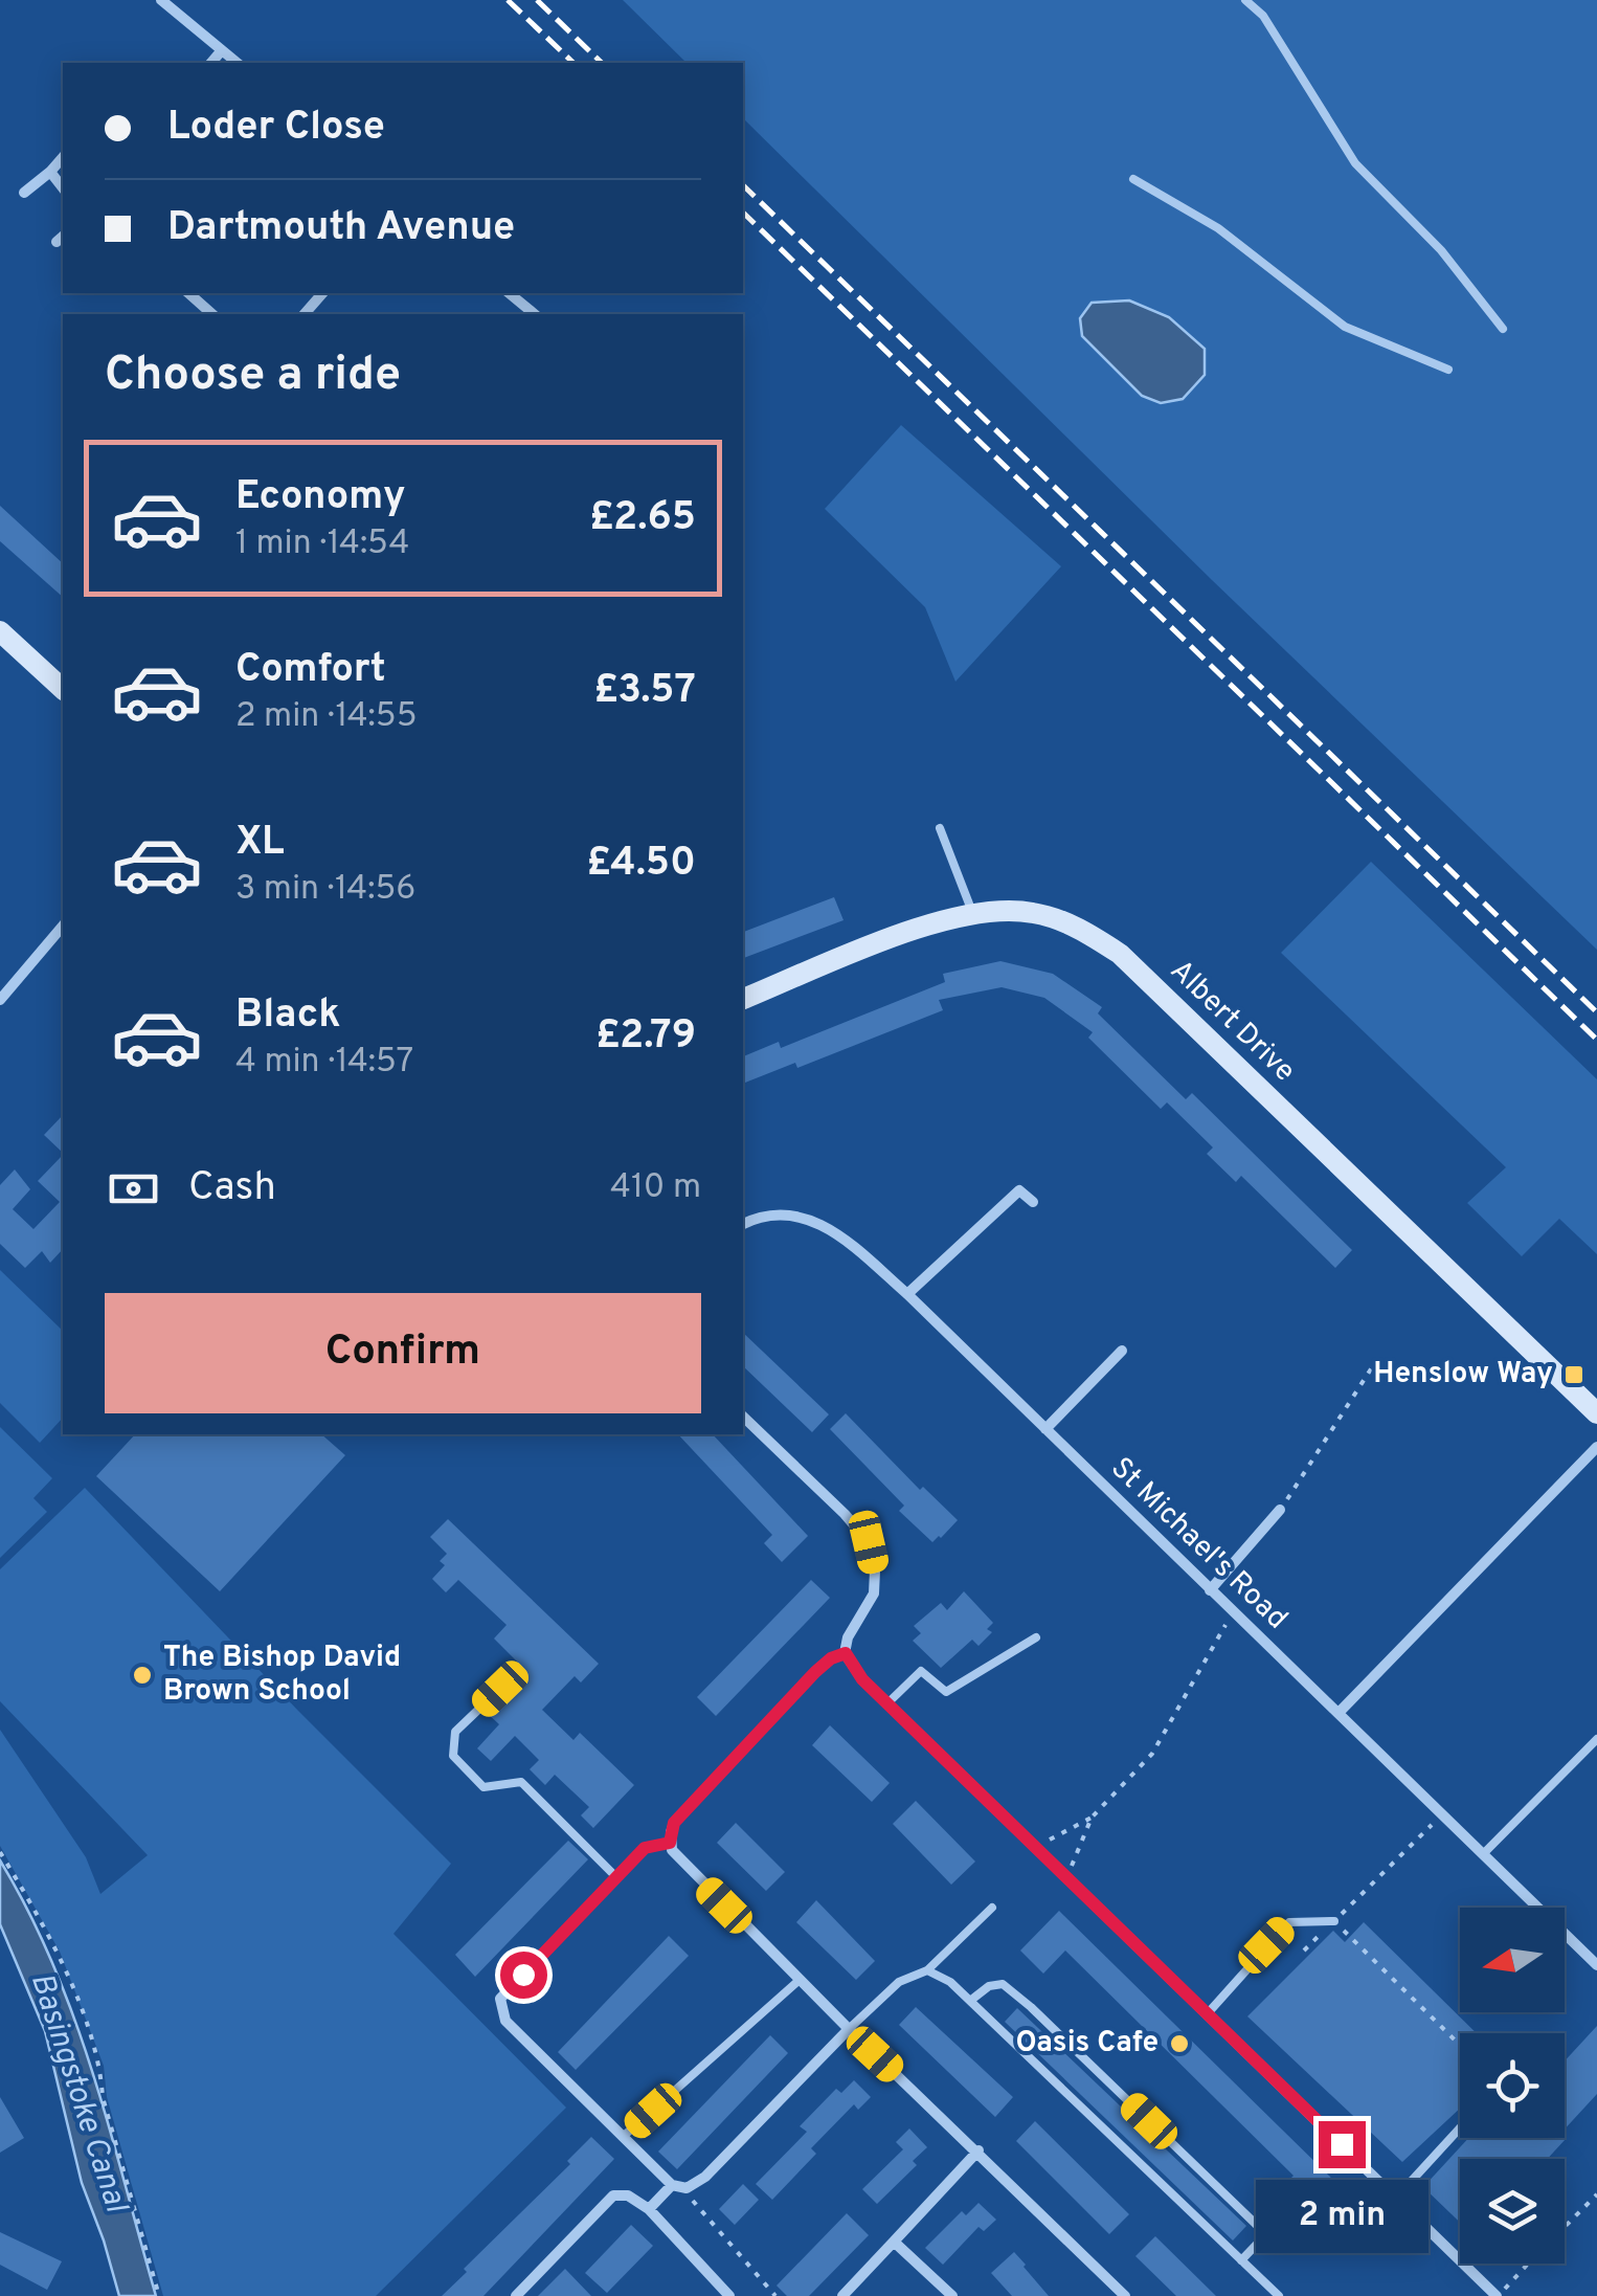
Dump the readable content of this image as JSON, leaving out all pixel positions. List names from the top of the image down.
{
  "streets": {
    "street": ["Albert Drive", "St Michael's Road"]
  },
  "water": ["Basingstoke Canal"],
  "places": {
    "transit": ["Henslow Way"],
    "other": ["The Bishop David Brown School", "Oasis Cafe"]
  },
  "north": "left",
  "page": {
    "banner": ["Loder Close", "Dartmouth Avenue"],
    "heading": "Choose a ride",
    "list": [
      {
        "name": "Economy",
        "note": "1 min · 14:54",
        "value": "£2.65"
      },
      {
        "name": "Comfort",
        "note": "2 min · 14:55",
        "value": "£3.57"
      },
      {
        "name": "XL",
        "note": "3 min · 14:56",
        "value": "£4.50"
      },
      {
        "name": "Black",
        "note": "4 min · 14:57",
        "value": "£2.79"
      }
    ],
    "pay": ["Cash", "410 m"],
    "buttons": "Confirm",
    "bubble": "2 min"
  }
}
